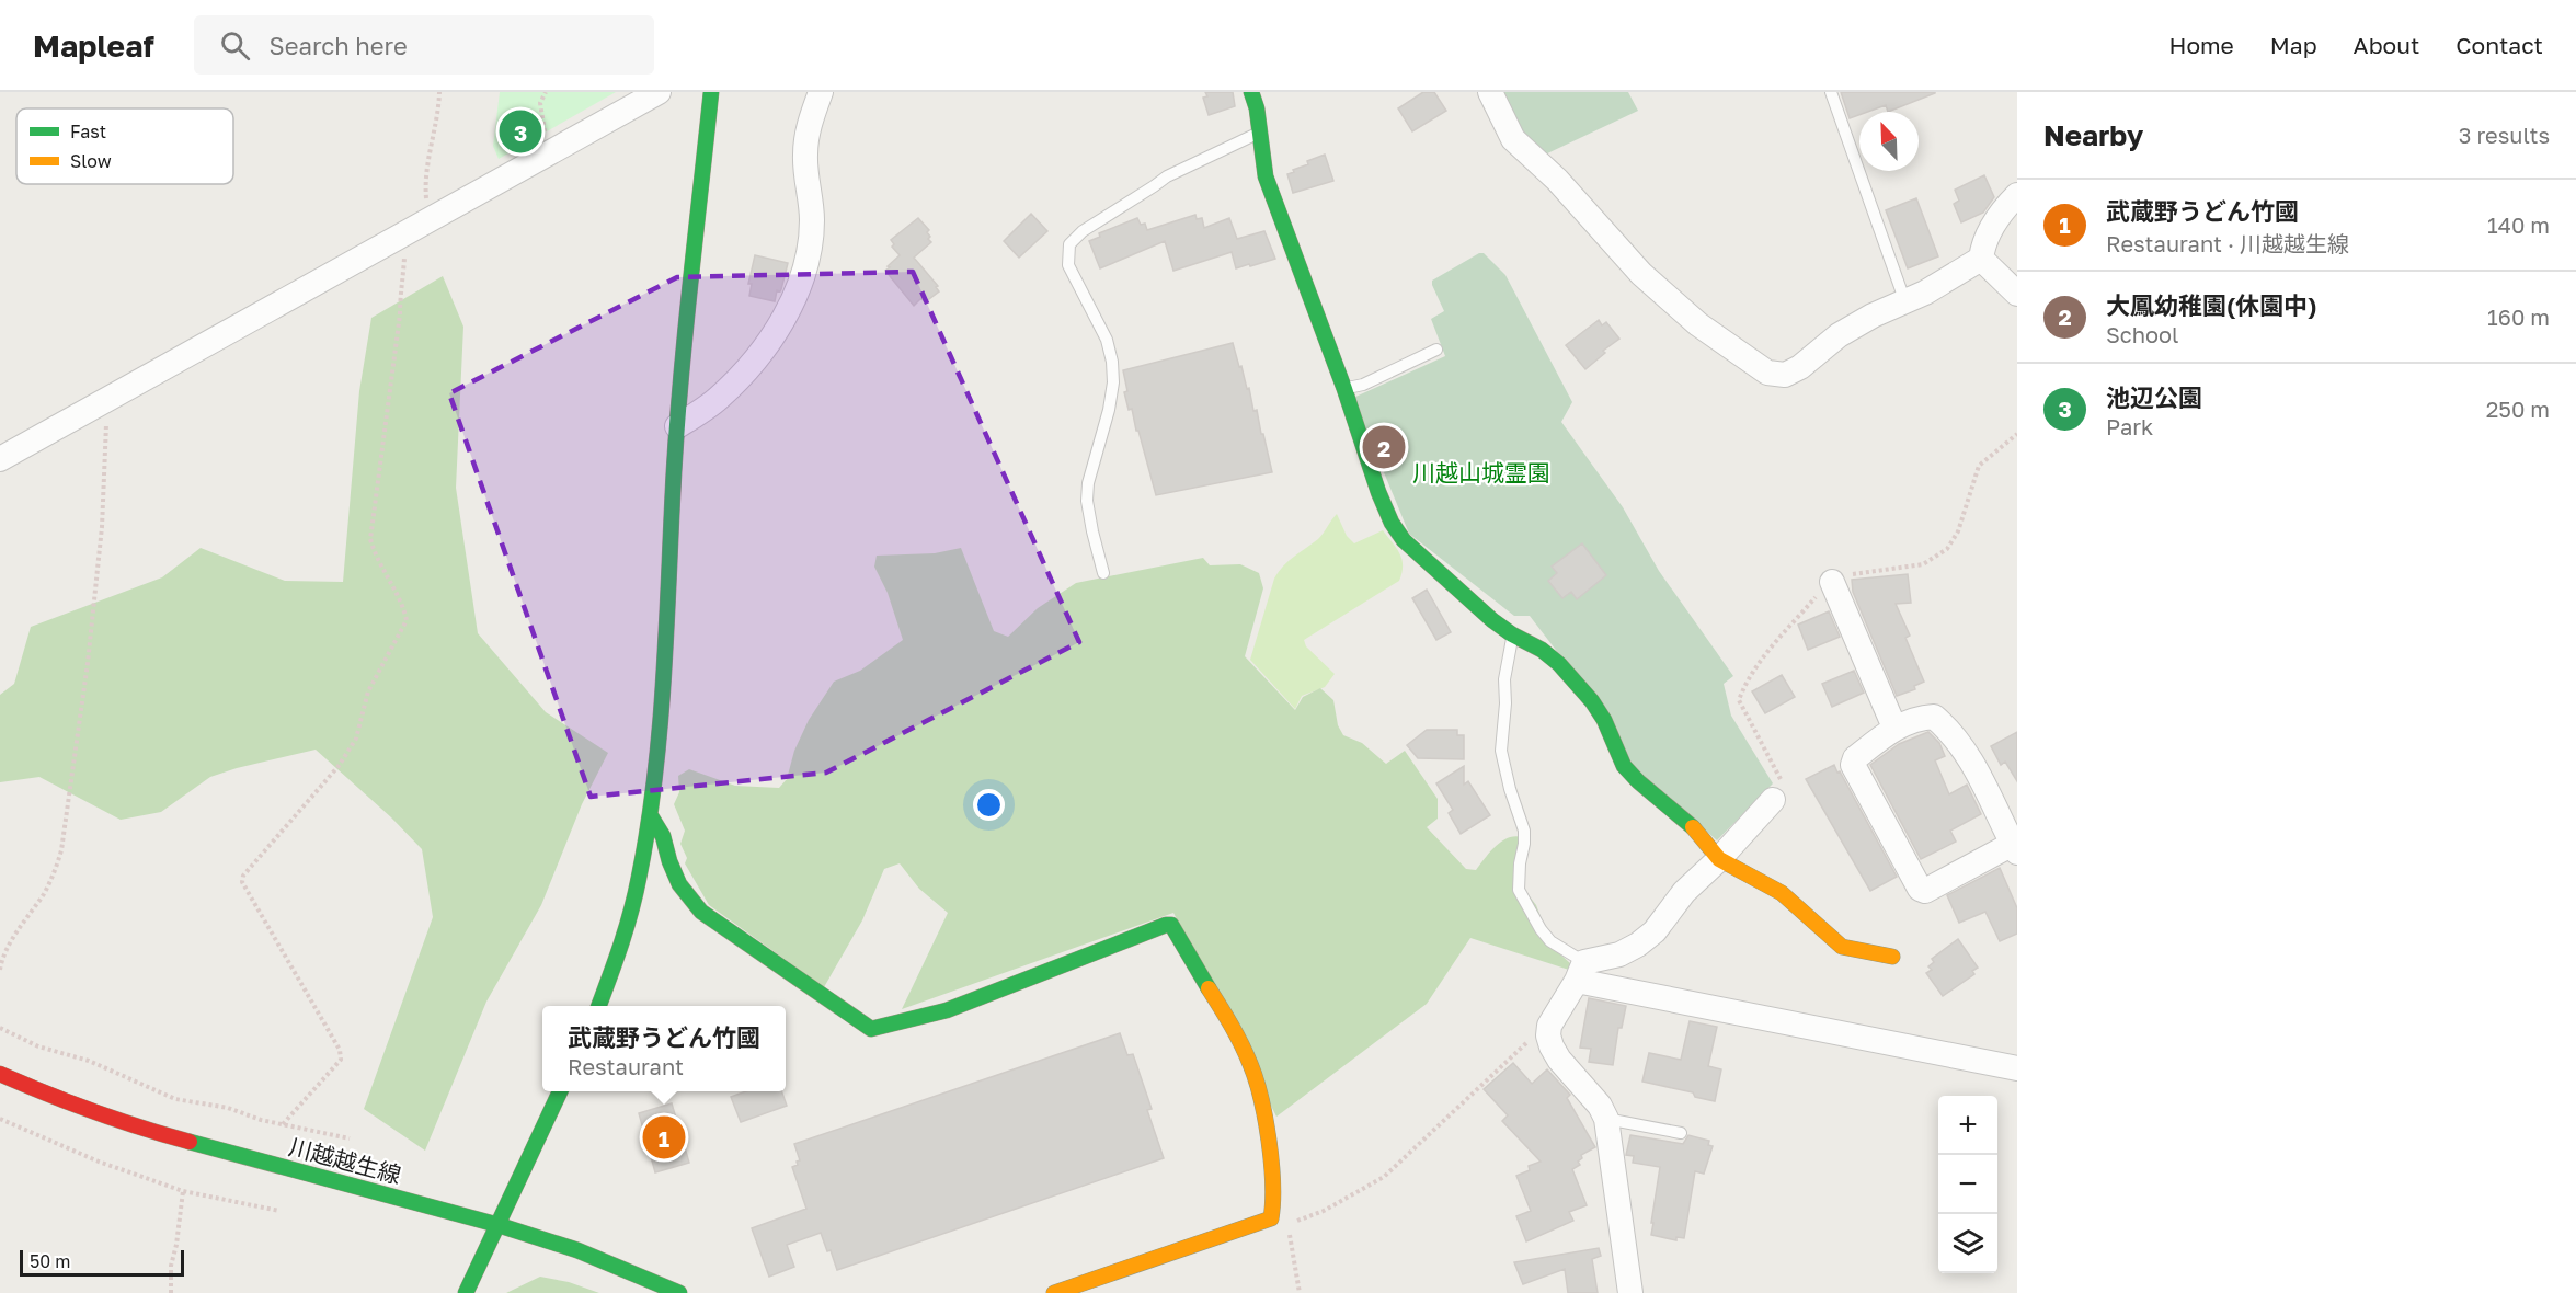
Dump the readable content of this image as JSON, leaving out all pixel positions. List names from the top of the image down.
{
  "streets": {
    "street": ["川越越生線"]
  },
  "parks": ["川越山城霊園"],
  "legend": ["Fast", "Slow"],
  "scale_bar": "50 m",
  "north": "top left",
  "page": {
    "header": "Mapleaf",
    "search": "Search here",
    "nav": [
      "Home",
      "Map",
      "About",
      "Contact"
    ],
    "heading": ["Nearby", "3 results"],
    "pins": ["3", "2", "1"],
    "list": [
      {
        "mark": "1",
        "name": "武蔵野うどん竹國",
        "note": "Restaurant · 川越越生線",
        "value": "140 m"
      },
      {
        "mark": "2",
        "name": "大鳳幼稚園(休園中)",
        "note": "School",
        "value": "160 m"
      },
      {
        "mark": "3",
        "name": "池辺公園",
        "note": "Park",
        "value": "250 m"
      }
    ],
    "popup": ["武蔵野うどん竹國", "Restaurant"],
    "map_buttons": ["+", "−"],
    "scale": "50 m"
  }
}
